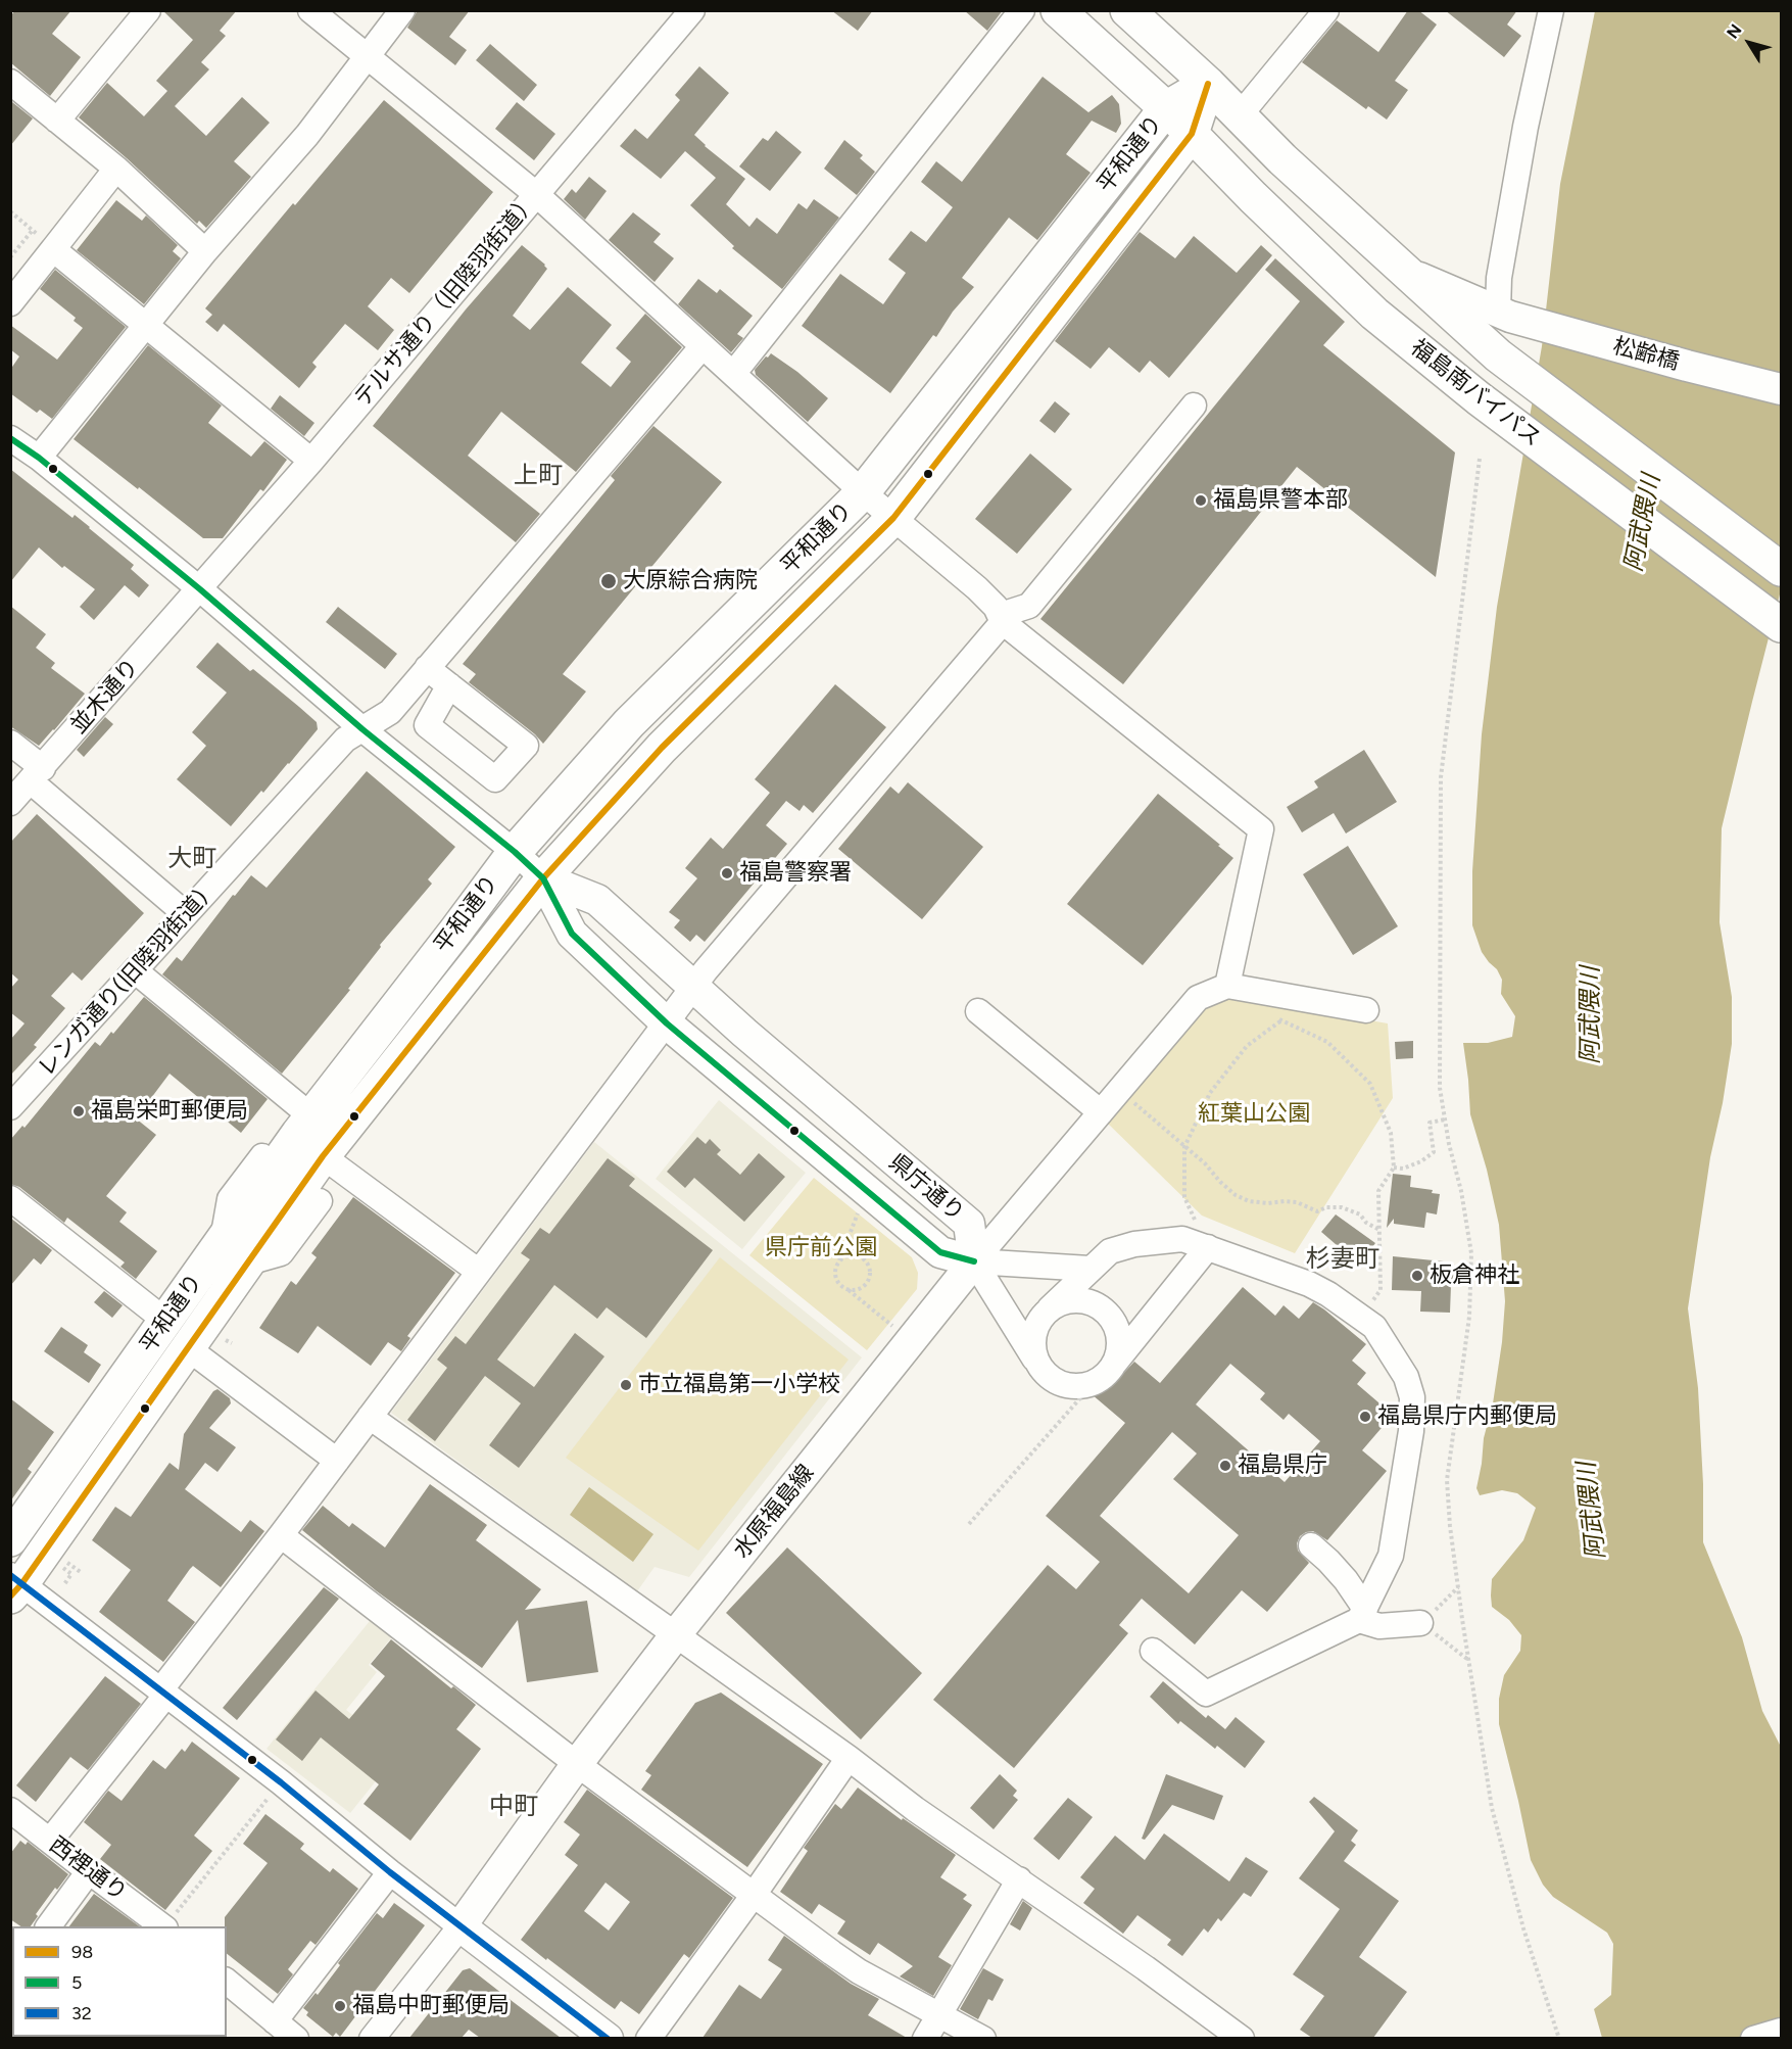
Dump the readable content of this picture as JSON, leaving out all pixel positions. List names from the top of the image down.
{
  "streets": {
    "highway": ["平和通り", "福島南バイパス"],
    "main road": ["松齢橋", "県庁通り", "水原福島線"],
    "street": [
      "テルサ通り（旧陸羽街道）",
      "並木通り",
      "レンガ通り(旧陸羽街道)",
      "西裡通り"
    ]
  },
  "crossings": [
    ["平和通り", "福島南バイパス"],
    ["平和通り", "県庁通り"],
    ["テルサ通り（旧陸羽街道）", "並木通り"],
    ["テルサ通り（旧陸羽街道）", "県庁通り"],
    ["松齢橋", "福島南バイパス"],
    ["並木通り", "県庁通り"],
    ["レンガ通り(旧陸羽街道)", "県庁通り"],
    ["県庁通り", "水原福島線"]
  ],
  "districts": [
    "上町",
    "大町",
    "杉妻町",
    "中町"
  ],
  "water": ["阿武隈川"],
  "parks": ["紅葉山公園", "県庁前公園"],
  "places": [
    "福島県警本部",
    "大原綜合病院",
    "福島警察署",
    "福島栄町郵便局",
    "板倉神社",
    "市立福島第一小学校",
    "福島県庁内郵便局",
    "福島県庁",
    "福島中町郵便局"
  ],
  "lines": ["transit line 98", "transit line 5", "transit line 32"],
  "legend": ["98", "5", "32"],
  "north": "top left"
}
